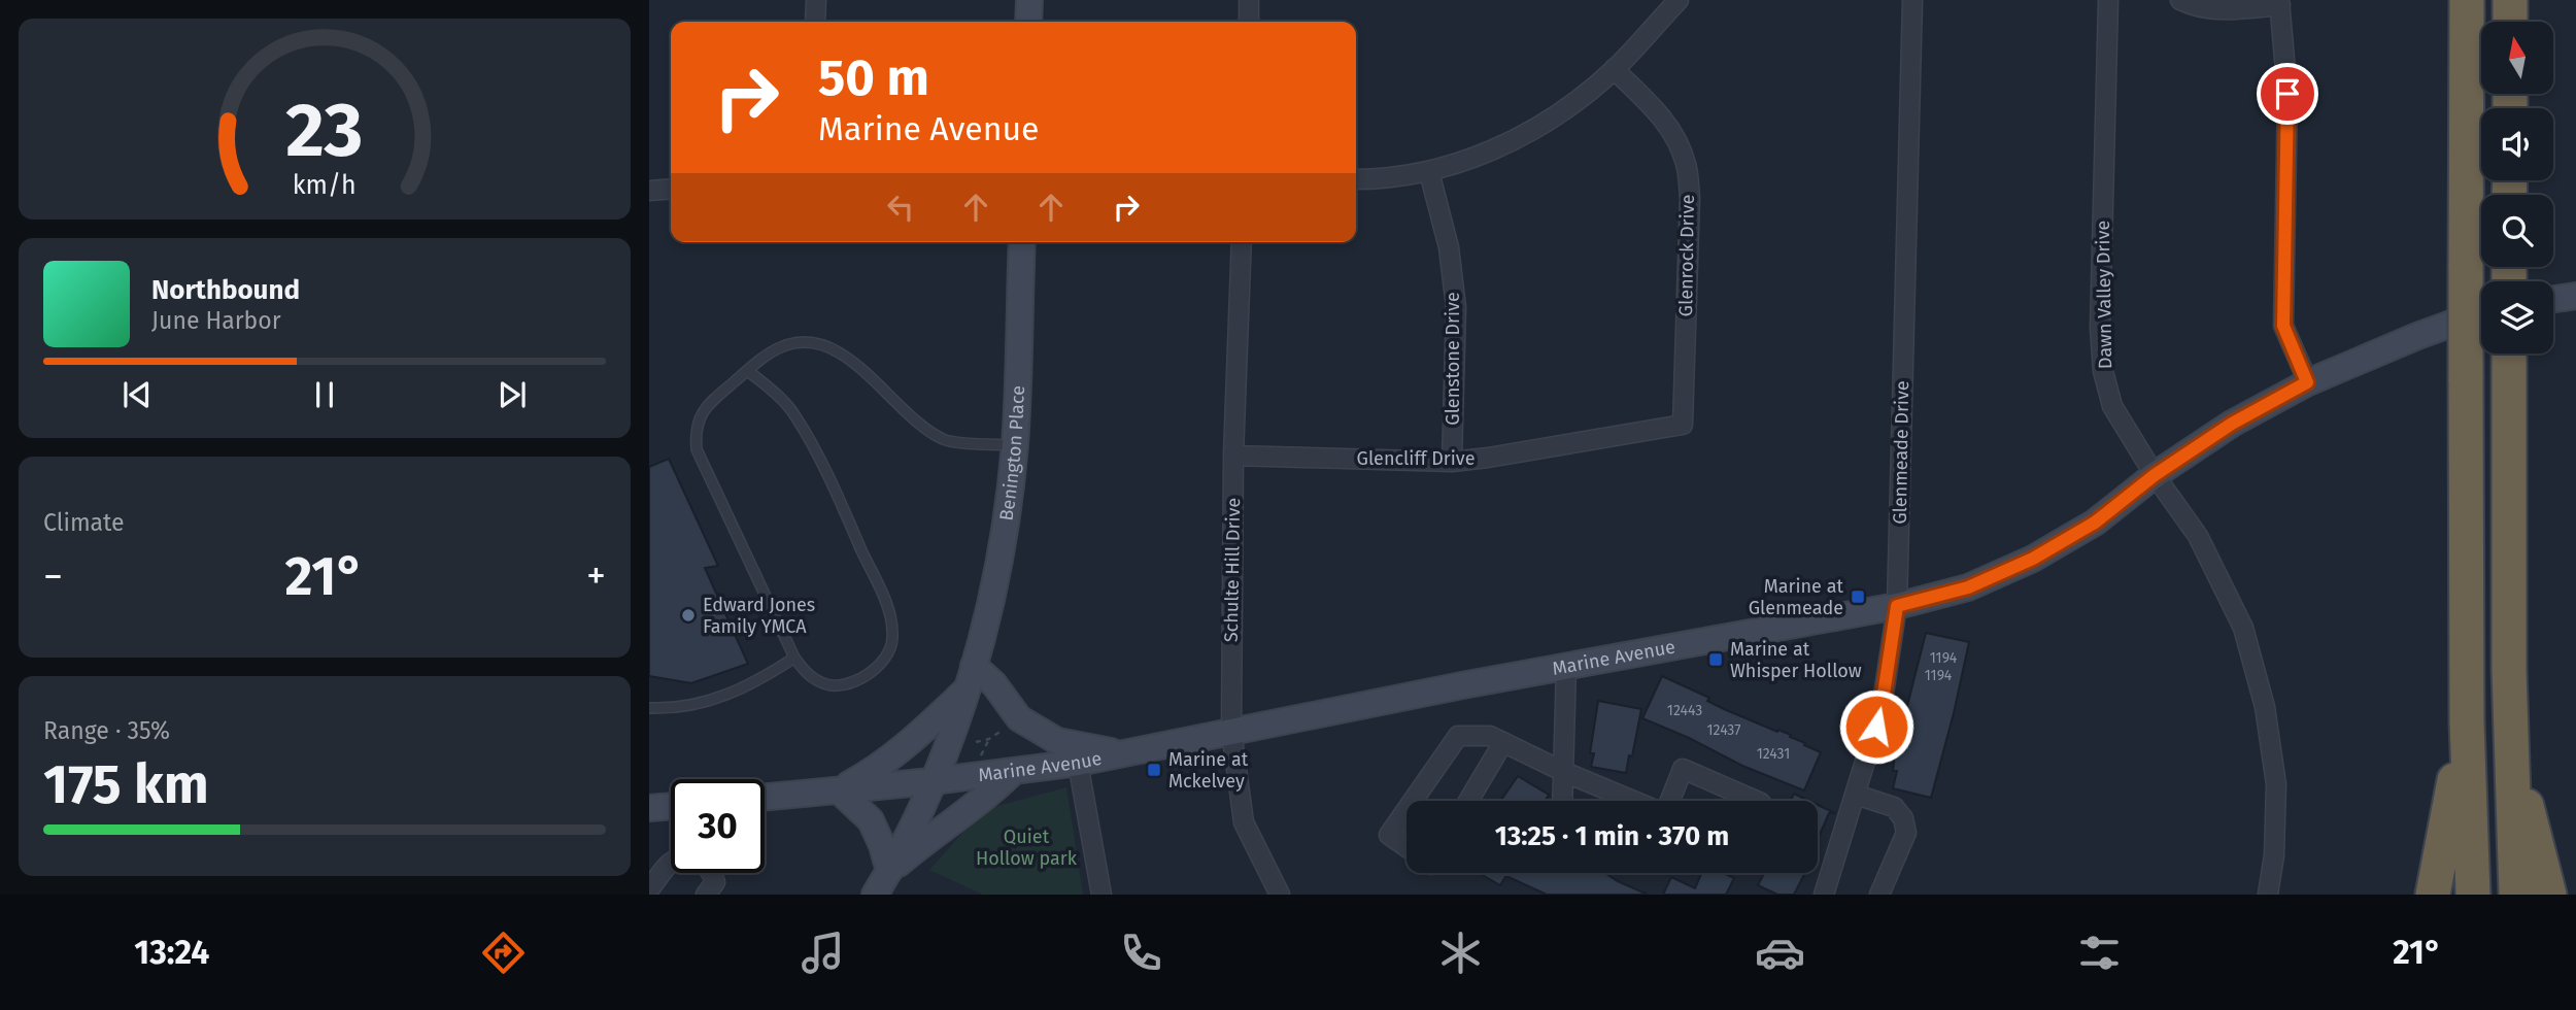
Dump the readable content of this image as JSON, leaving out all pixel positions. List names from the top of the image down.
{
  "streets": {
    "main road": ["Benington Place", "Marine Avenue"],
    "street": [
      "Glenrock Drive",
      "Dawn Valley Drive",
      "Glenstone Drive",
      "Glenmeade Drive",
      "Glencliff Drive",
      "Schulte Hill Drive"
    ]
  },
  "crossings": [
    ["Glenrock Drive", "Glencliff Drive"],
    ["Dawn Valley Drive", "Marine Avenue"],
    ["Glenstone Drive", "Glencliff Drive"],
    ["Benington Place", "Marine Avenue"],
    ["Glenmeade Drive", "Marine Avenue"],
    ["Glencliff Drive", "Schulte Hill Drive"],
    ["Schulte Hill Drive", "Marine Avenue"]
  ],
  "parks": ["Quiet Hollow park"],
  "places": {
    "transit": ["Marine at Glenmeade", "Marine at Whisper Hollow", "Marine at Mckelvey"],
    "other": ["Edward Jones Family YMCA"]
  },
  "house_numbers": [
    "1194",
    "1194",
    "12443",
    "12437",
    "12431"
  ],
  "north": "top",
  "page": {
    "turn": ["50 m", "Marine Avenue"],
    "song": ["Northbound", "June Harbor"],
    "tile": [
      "Climate",
      ["Range · 35%", "175 km"]
    ],
    "heat": ["−", "21°", "+"],
    "limit": "30",
    "trip": "13:25 · 1 min · 370 m",
    "tabs": ["13:24", "21°"],
    "gauge": ["23", "km/h"]
  }
}
